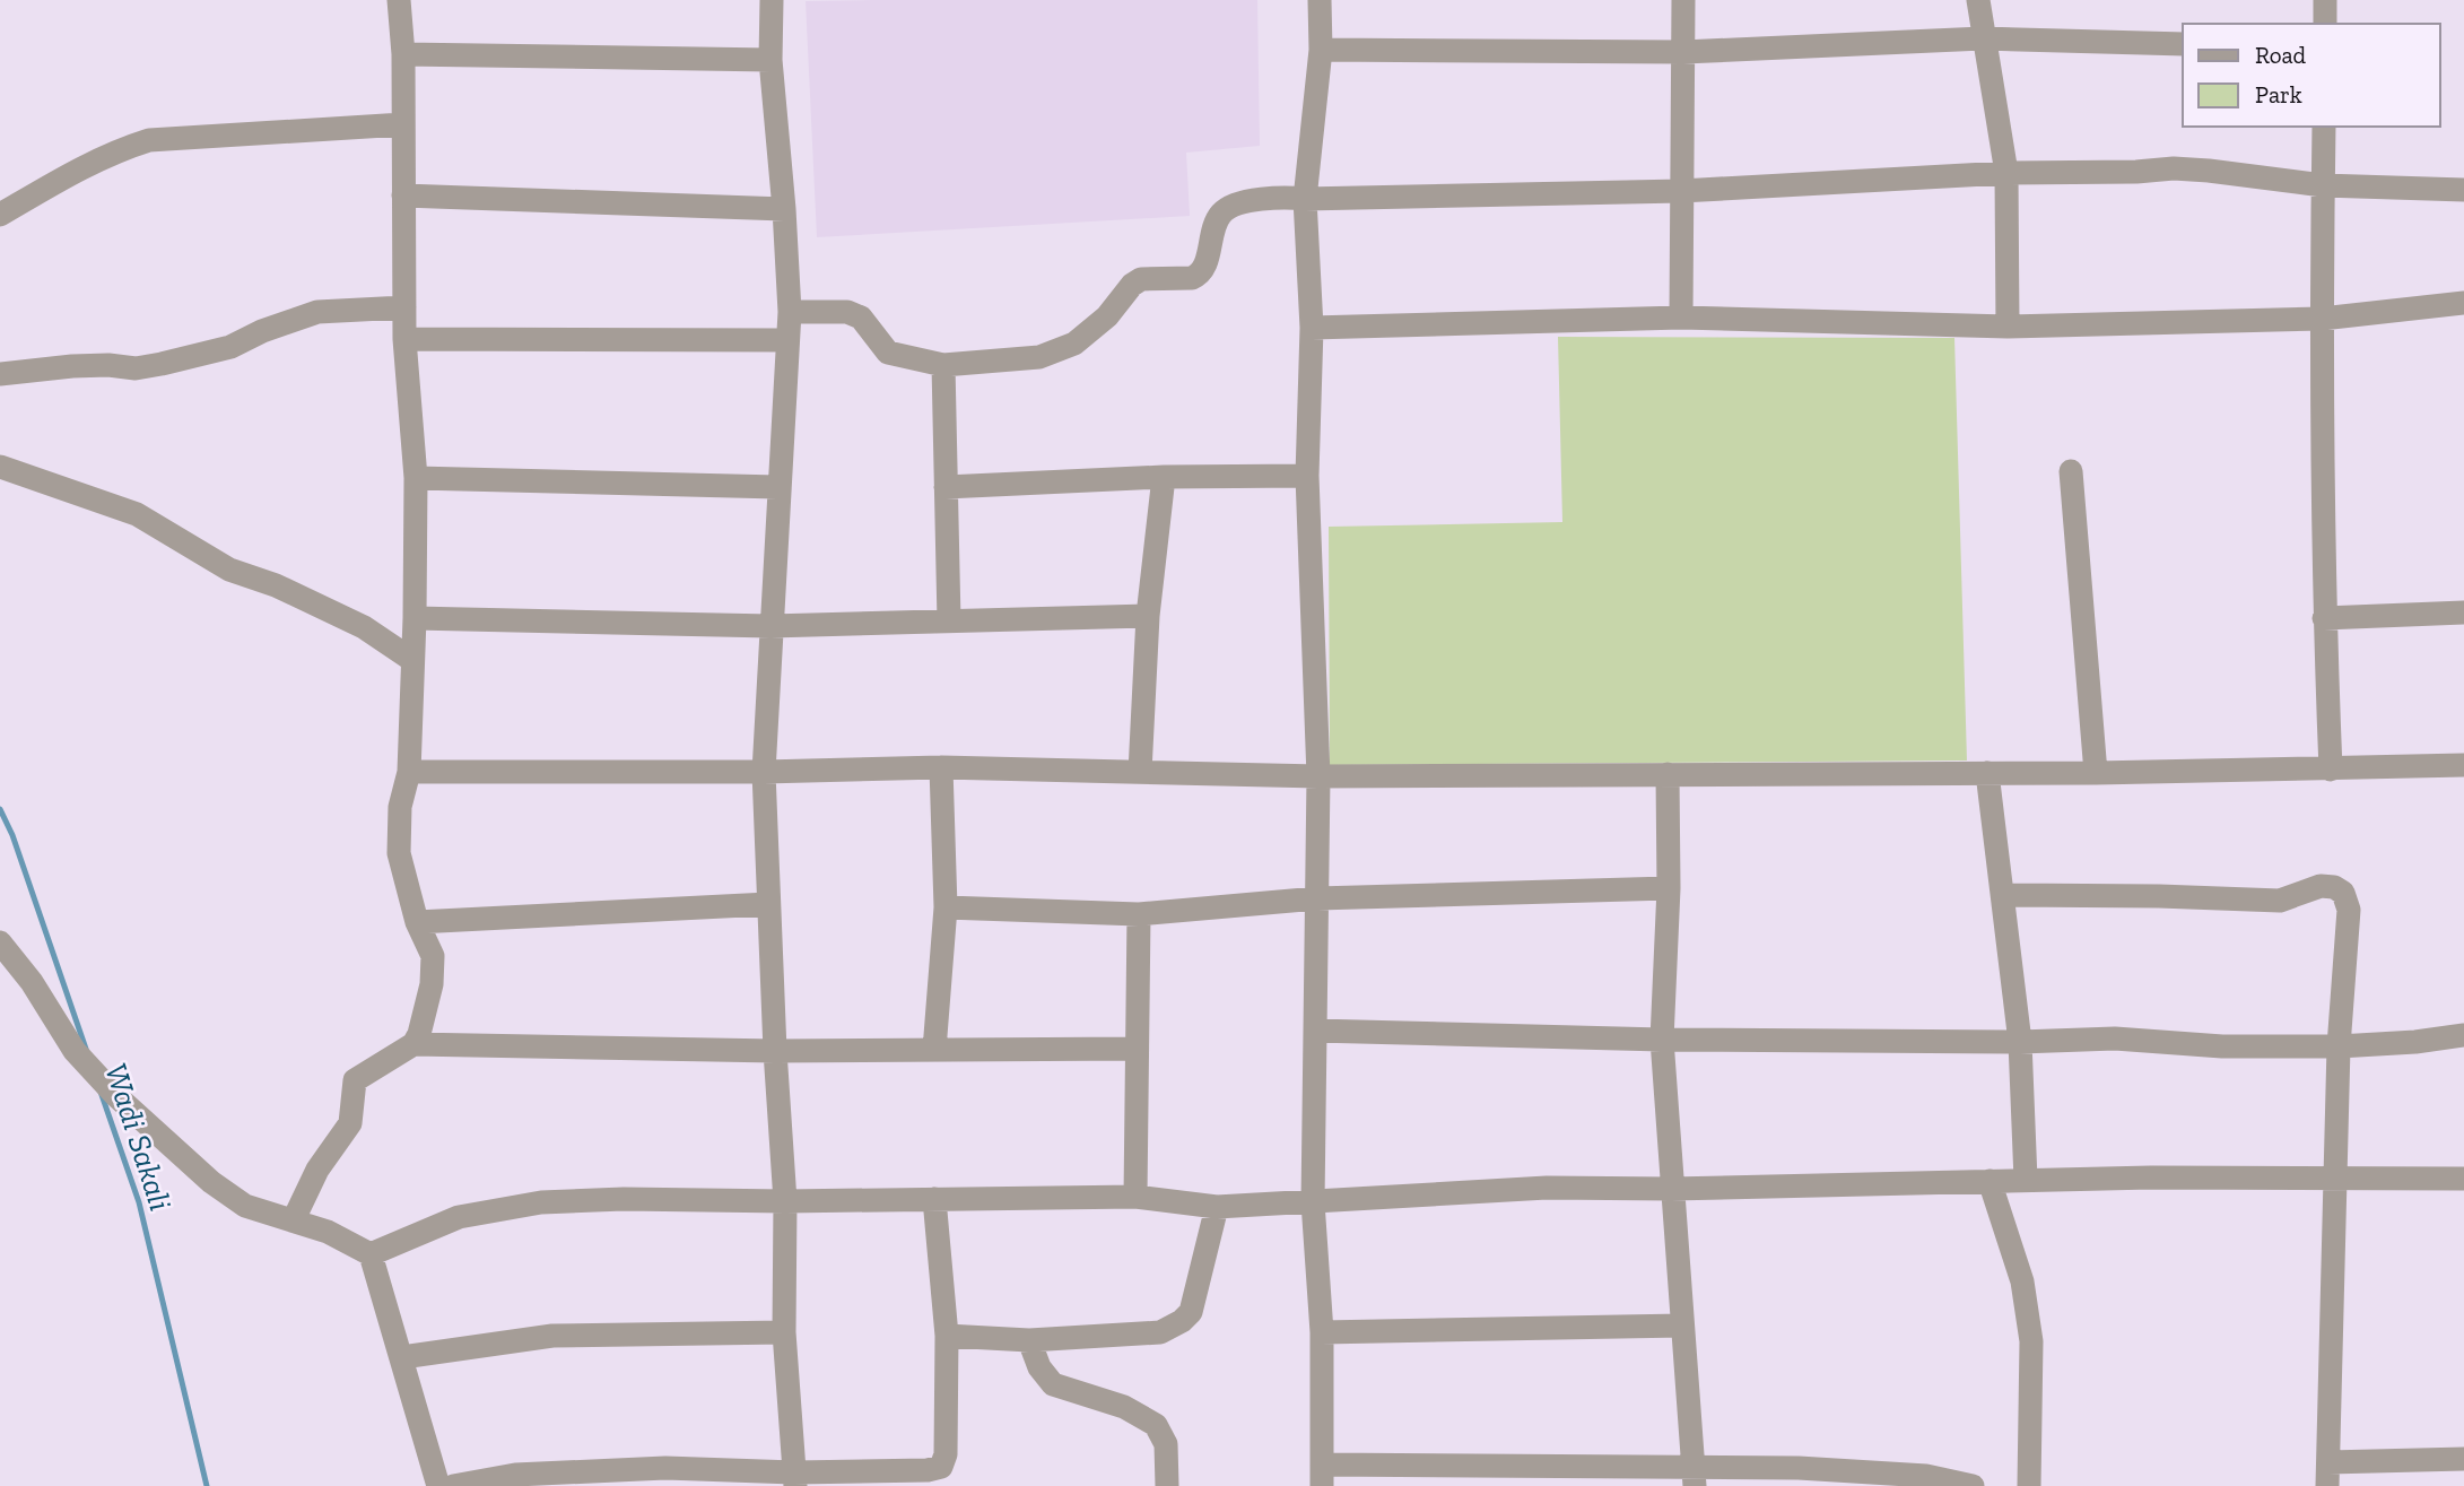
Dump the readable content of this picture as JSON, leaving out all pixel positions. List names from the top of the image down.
{
  "water": ["Wadi Sakali"],
  "legend": ["Road", "Park"]
}
